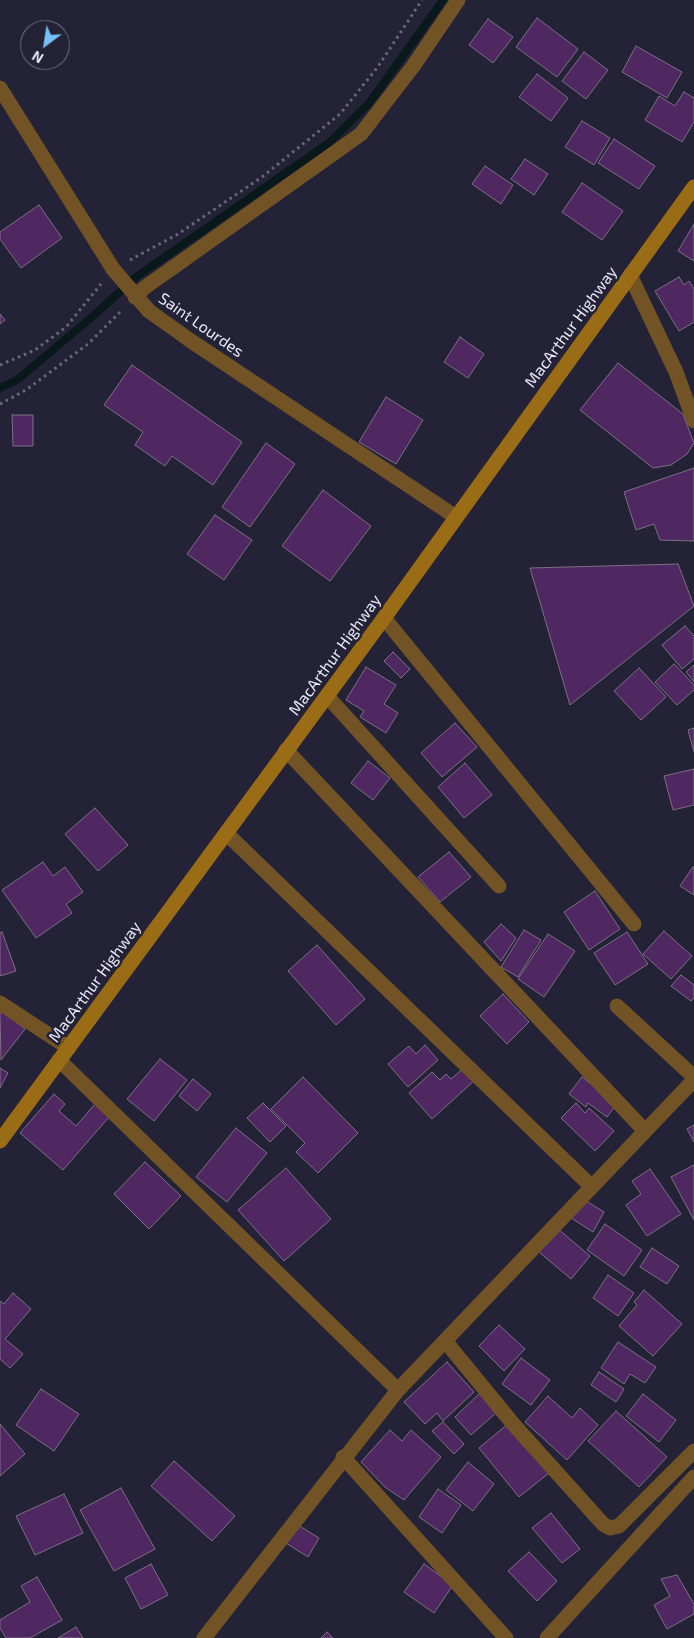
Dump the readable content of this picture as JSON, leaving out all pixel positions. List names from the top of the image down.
{
  "streets": {
    "main road": ["MacArthur Highway"],
    "street": ["Saint Lourdes"]
  },
  "crossings": [
    ["Saint Lourdes", "MacArthur Highway"]
  ],
  "north": "bottom left"
}
